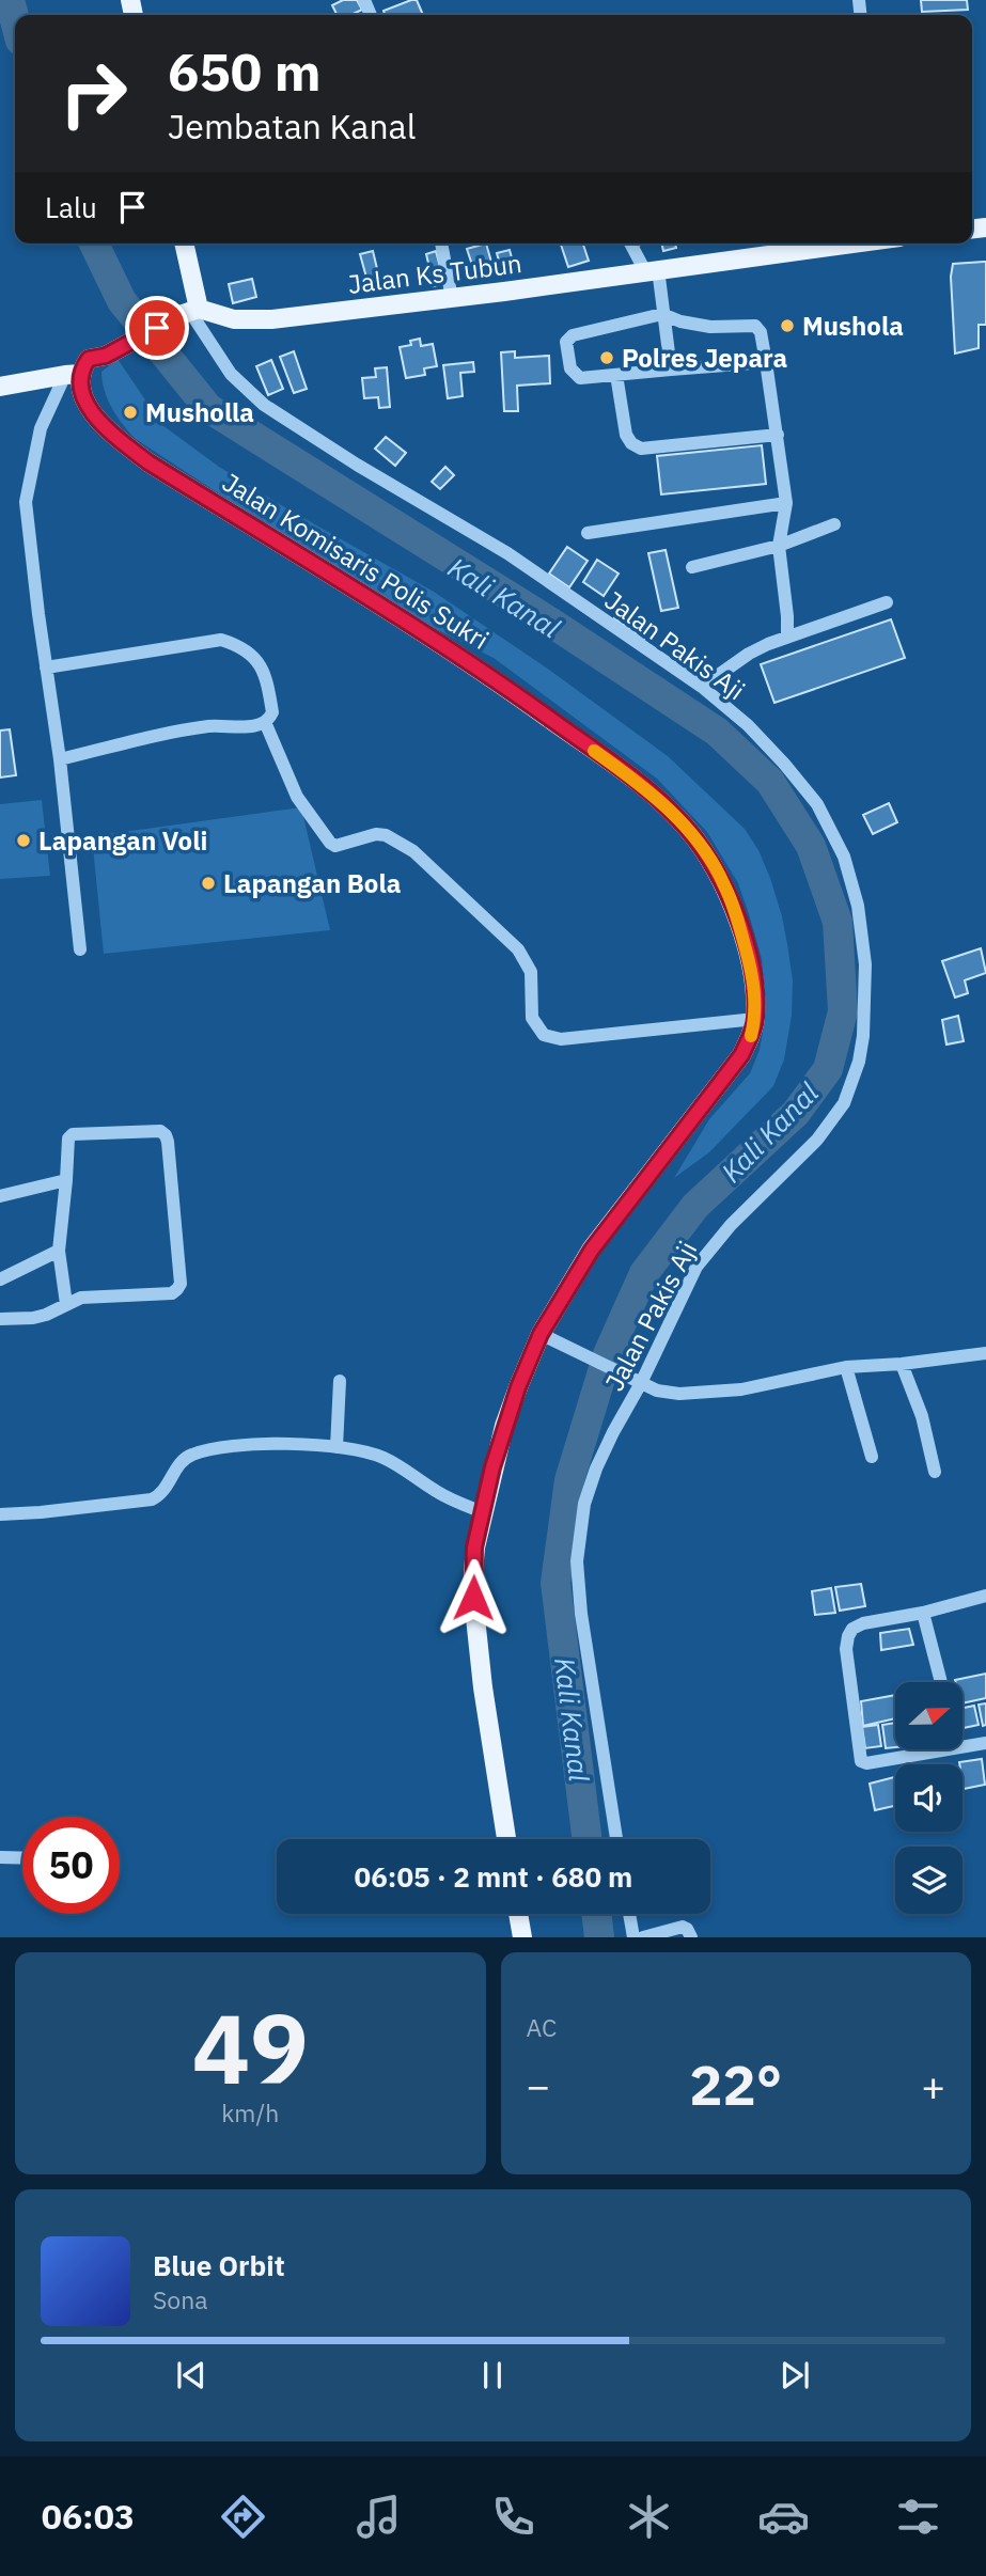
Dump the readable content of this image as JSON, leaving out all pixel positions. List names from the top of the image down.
{
  "streets": {
    "main road": ["Jalan Ks Tubun", "Jalan Komisaris Polis Sukri"],
    "street": ["Jalan Pakis Aji"]
  },
  "crossings": [
    ["Jalan Ks Tubun", "Jalan Pakis Aji"]
  ],
  "water": ["Kali Kanal"],
  "places": [
    "Mushola",
    "Polres Jepara",
    "Musholla",
    "Lapangan Voli",
    "Lapangan Bola"
  ],
  "north": "right",
  "page": {
    "turn": ["650 m", "Jembatan Kanal"],
    "then": "Lalu",
    "limit": "50",
    "trip": "06:05 · 2 mnt · 680 m",
    "tile": [
      ["49", "km/h"],
      "AC"
    ],
    "heat": ["−", "22°", "+"],
    "song": ["Blue Orbit", "Sona"],
    "tabs": "06:03"
  }
}
